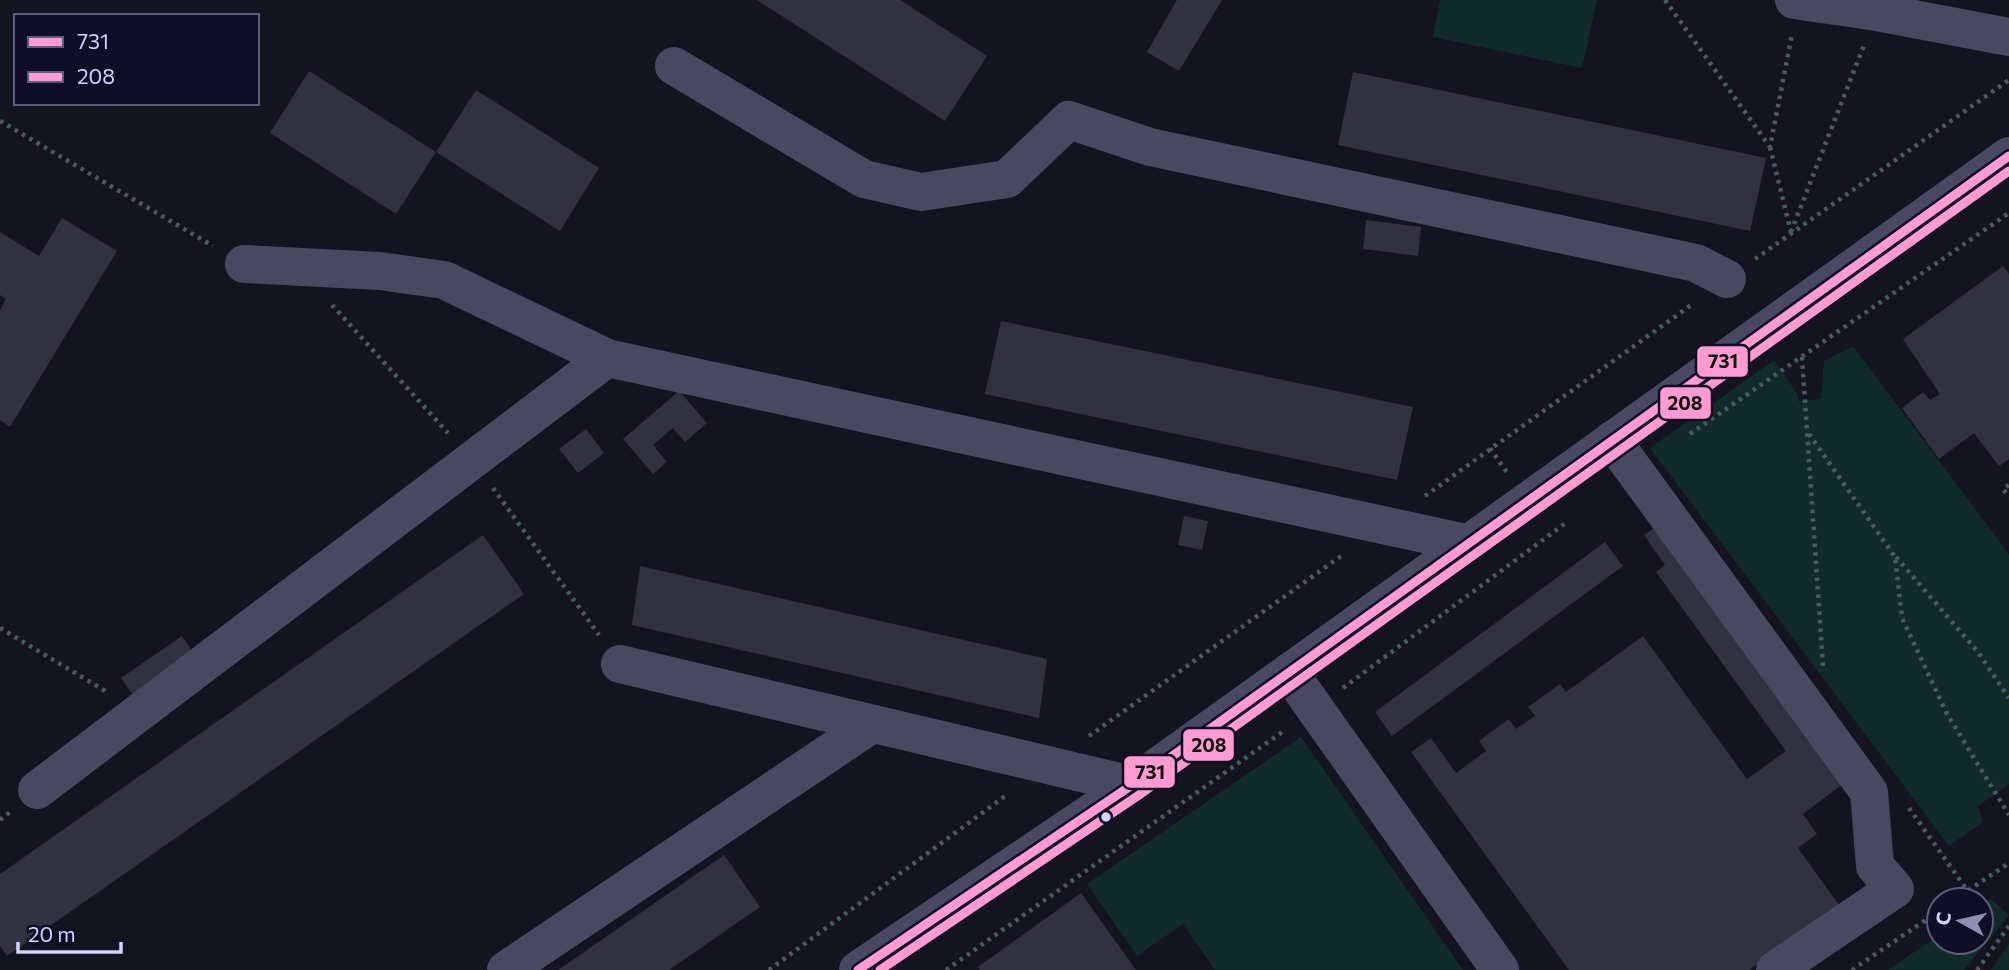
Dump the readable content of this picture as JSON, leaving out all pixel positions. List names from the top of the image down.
{
  "lines": ["transit line 731", "transit line 208"],
  "legend": ["731", "208"],
  "scale_bar": "20 m",
  "north": "left"
}
